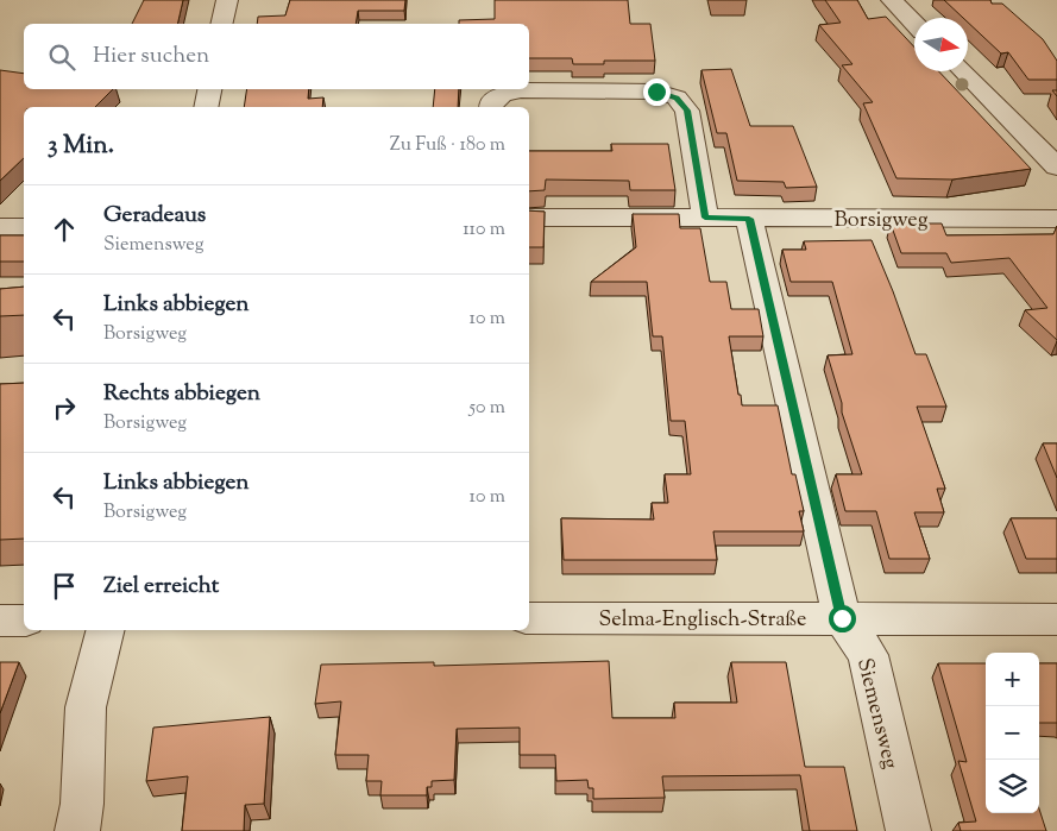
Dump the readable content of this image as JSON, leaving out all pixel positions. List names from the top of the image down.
{
  "streets": {
    "street": ["Borsigweg", "Selma-Englisch-Straße", "Siemensweg"]
  },
  "crossings": [
    ["Borsigweg", "Siemensweg"],
    ["Selma-Englisch-Straße", "Siemensweg"]
  ],
  "north": "right",
  "page": {
    "search": "Hier suchen",
    "heading": ["3 Min.", "Zu Fuß · 180 m"],
    "list": [
      ["Geradeaus", "Siemensweg", "110 m"],
      ["Links abbiegen", "Borsigweg", "10 m"],
      ["Rechts abbiegen", "Borsigweg", "50 m"],
      ["Links abbiegen", "Borsigweg", "10 m"],
      "Ziel erreicht"
    ],
    "map_buttons": ["+", "−"]
  }
}
